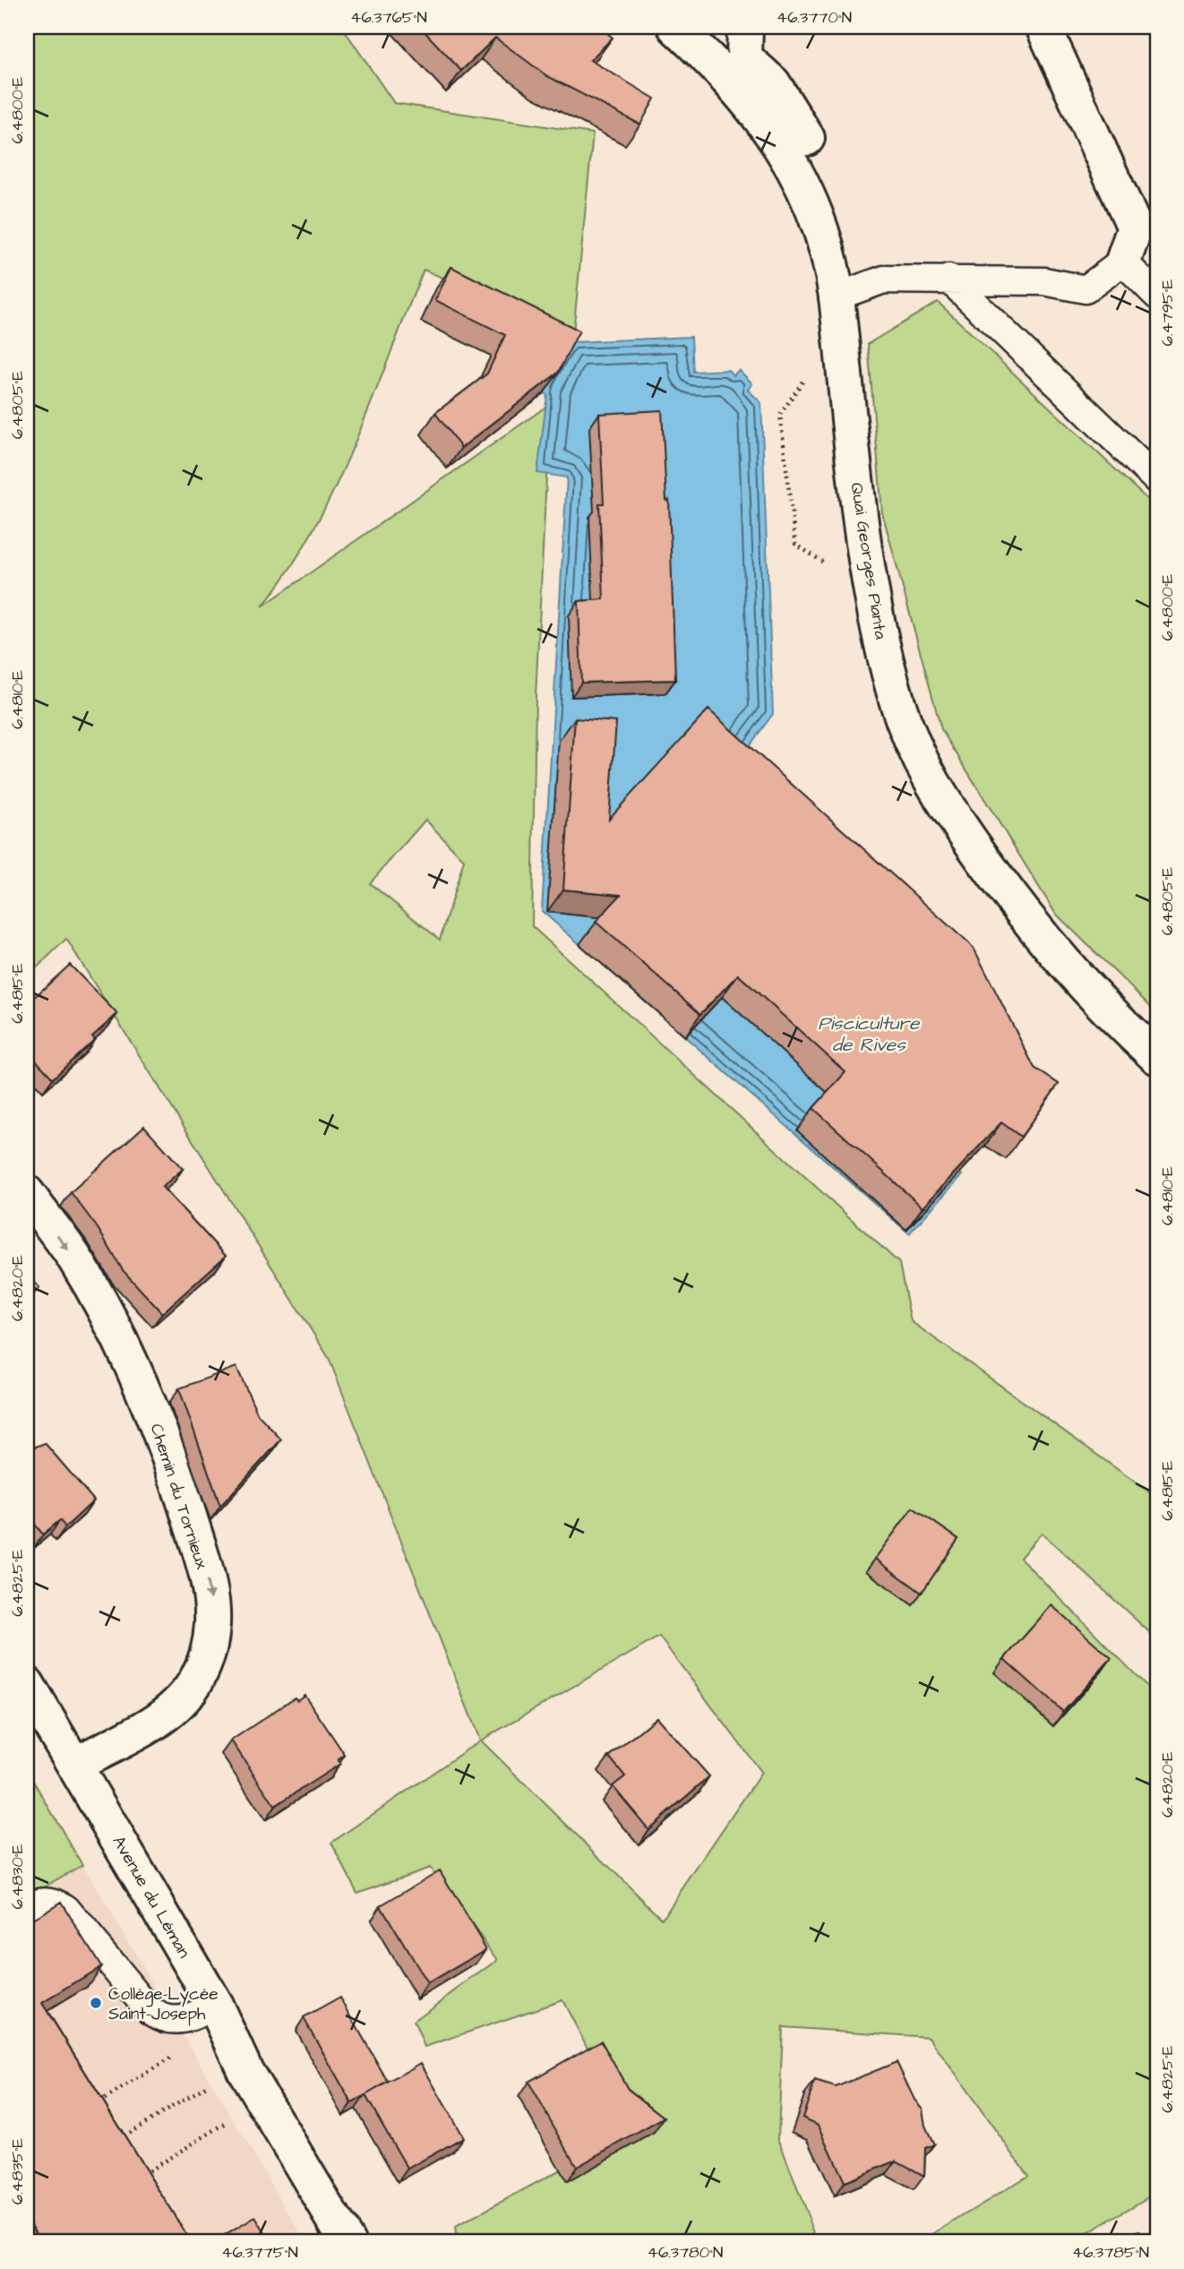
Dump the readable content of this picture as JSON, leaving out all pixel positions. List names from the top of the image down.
{
  "streets": {
    "street": ["Quai Georges Pianta", "Chemin du Tornieux", "Avenue du Léman"]
  },
  "crossings": [
    ["Chemin du Tornieux", "Avenue du Léman"]
  ],
  "one_way": ["Chemin du Tornieux"],
  "water": ["Pisciculture de Rives"],
  "places": ["Collège-Lycée Saint-Joseph"],
  "coordinates": [
    "46.3765°N",
    "46.3770°N",
    "6.4800°E",
    "6.4795°E",
    "6.4805°E",
    "6.4810°E",
    "6.4815°E",
    "6.4820°E",
    "6.4825°E",
    "6.4830°E",
    "6.4835°E",
    "46.3775°N",
    "46.3780°N",
    "46.3785°N"
  ]
}
